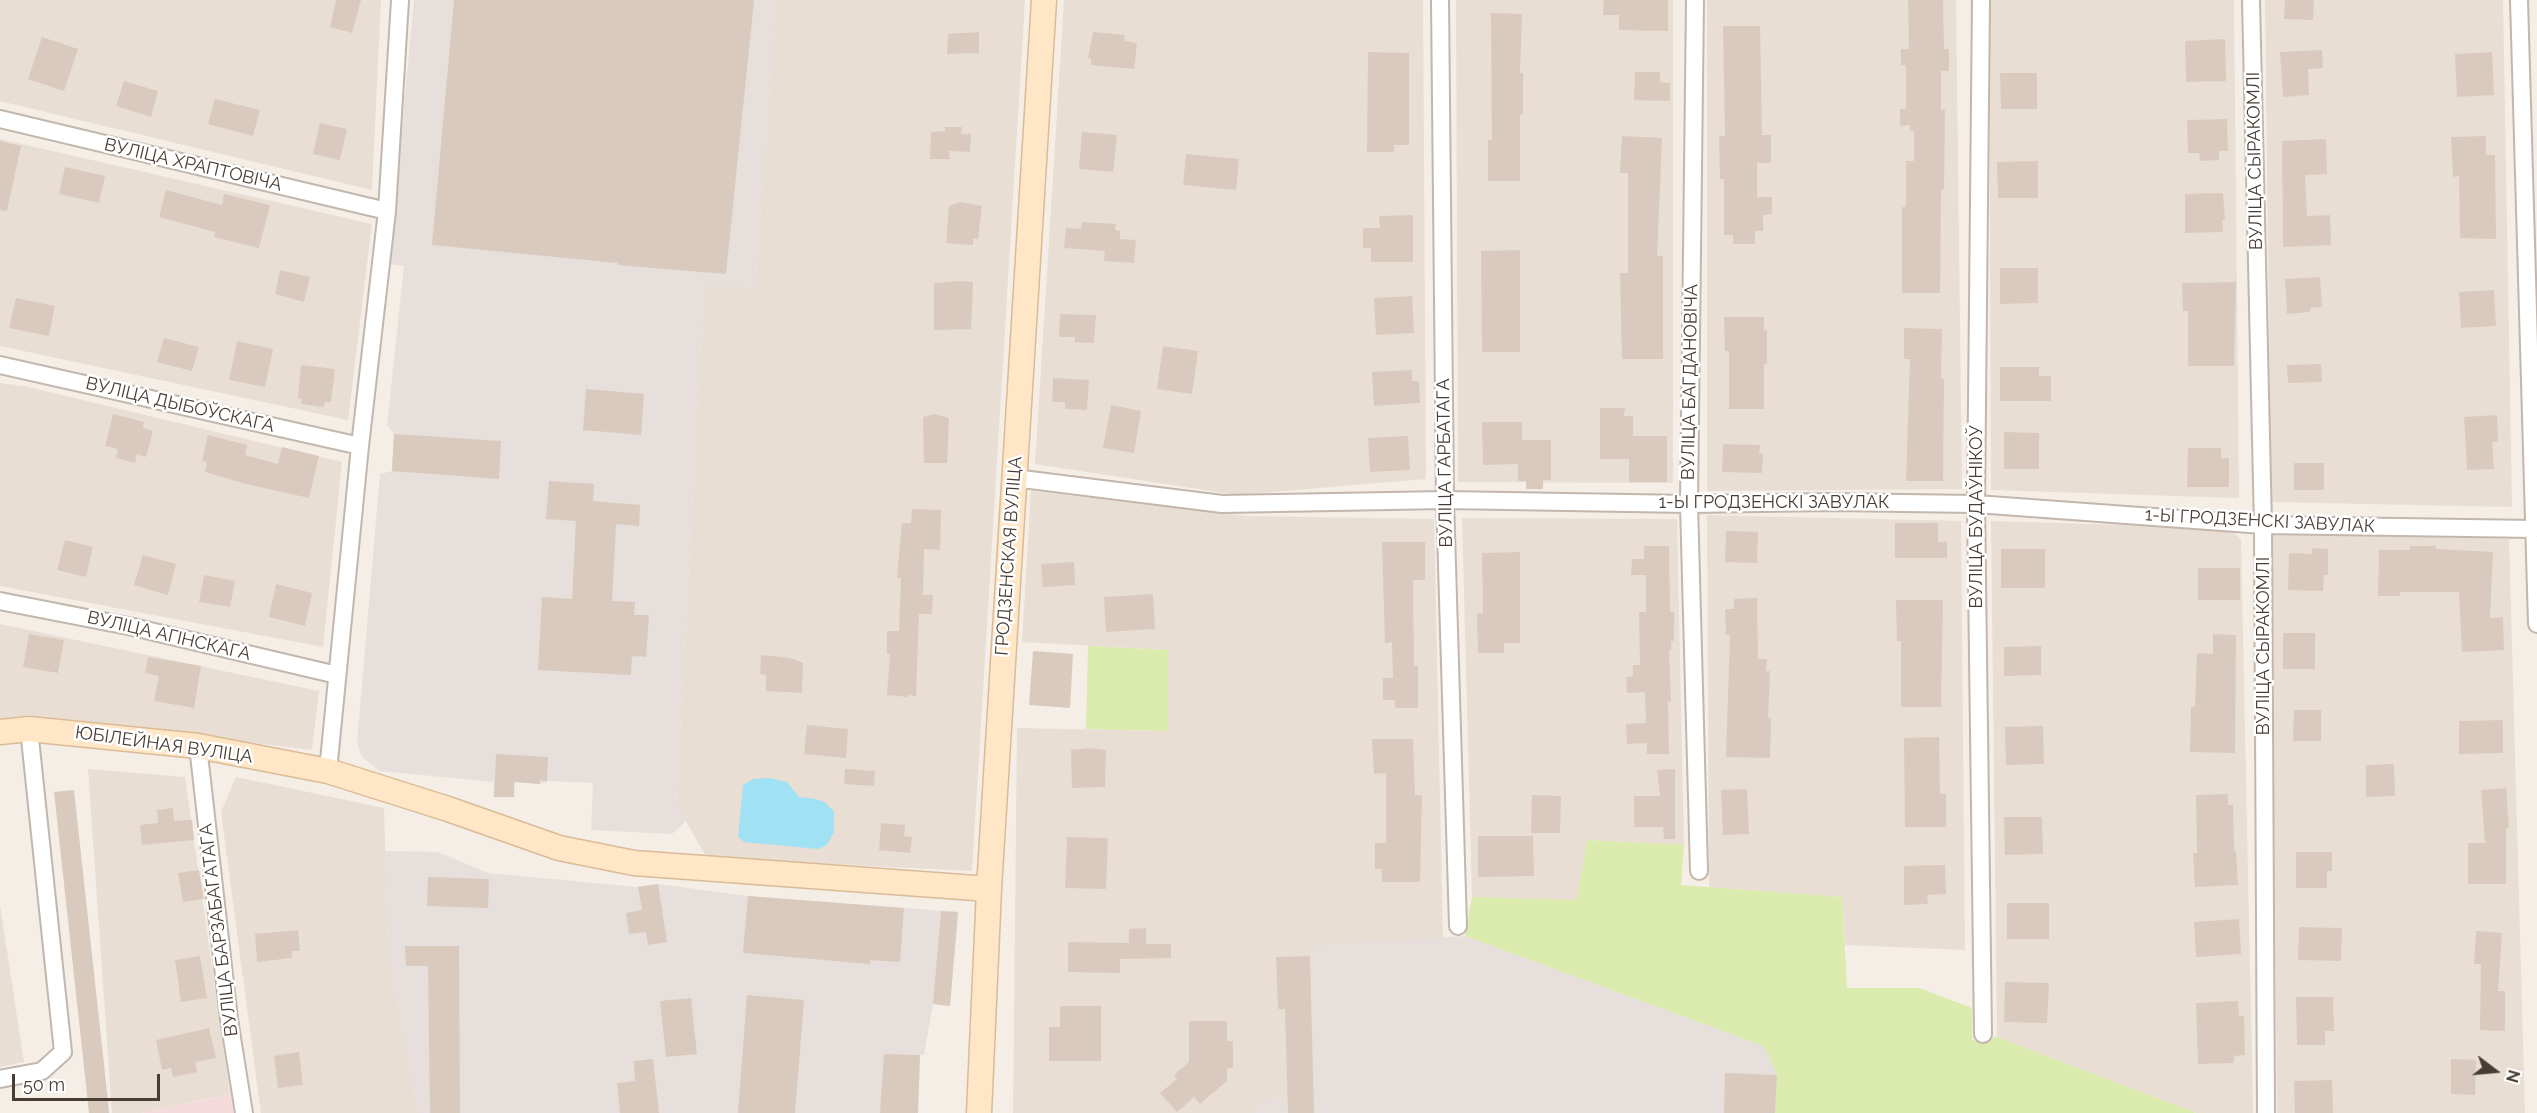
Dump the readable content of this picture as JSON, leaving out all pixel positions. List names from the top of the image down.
{
  "streets": {
    "street": [
      "ВУЛІЦА СЫРАКОМЛІ",
      "ВУЛІЦА ХРАПТОВІЧА",
      "ВУЛІЦА БАГДАНОВІЧА",
      "ВУЛІЦА ДЫБОЎСКАГА",
      "ВУЛІЦА ГАРБАТАГА",
      "1-Ы ГРОДЗЕНСКІ ЗАВУЛАК",
      "ВУЛІЦА БУДАЎНІКОЎ",
      "ГРОДЗЕНСКАЯ ВУЛІЦА",
      "ВУЛІЦА АГІНСКАГА",
      "ЮБІЛЕЙНАЯ ВУЛІЦА",
      "ВУЛІЦА БАРЗАБАГАТАГА"
    ]
  },
  "crossings": [
    ["ВУЛІЦА СЫРАКОМЛІ", "1-Ы ГРОДЗЕНСКІ ЗАВУЛАК"],
    ["ВУЛІЦА БАГДАНОВІЧА", "1-Ы ГРОДЗЕНСКІ ЗАВУЛАК"],
    ["ВУЛІЦА ГАРБАТАГА", "1-Ы ГРОДЗЕНСКІ ЗАВУЛАК"],
    ["1-Ы ГРОДЗЕНСКІ ЗАВУЛАК", "ВУЛІЦА БУДАЎНІКОЎ"],
    ["1-Ы ГРОДЗЕНСКІ ЗАВУЛАК", "ГРОДЗЕНСКАЯ ВУЛІЦА"],
    ["ГРОДЗЕНСКАЯ ВУЛІЦА", "ЮБІЛЕЙНАЯ ВУЛІЦА"],
    ["ЮБІЛЕЙНАЯ ВУЛІЦА", "ВУЛІЦА БАРЗАБАГАТАГА"]
  ],
  "scale_bar": "50 m",
  "north": "right"
}
